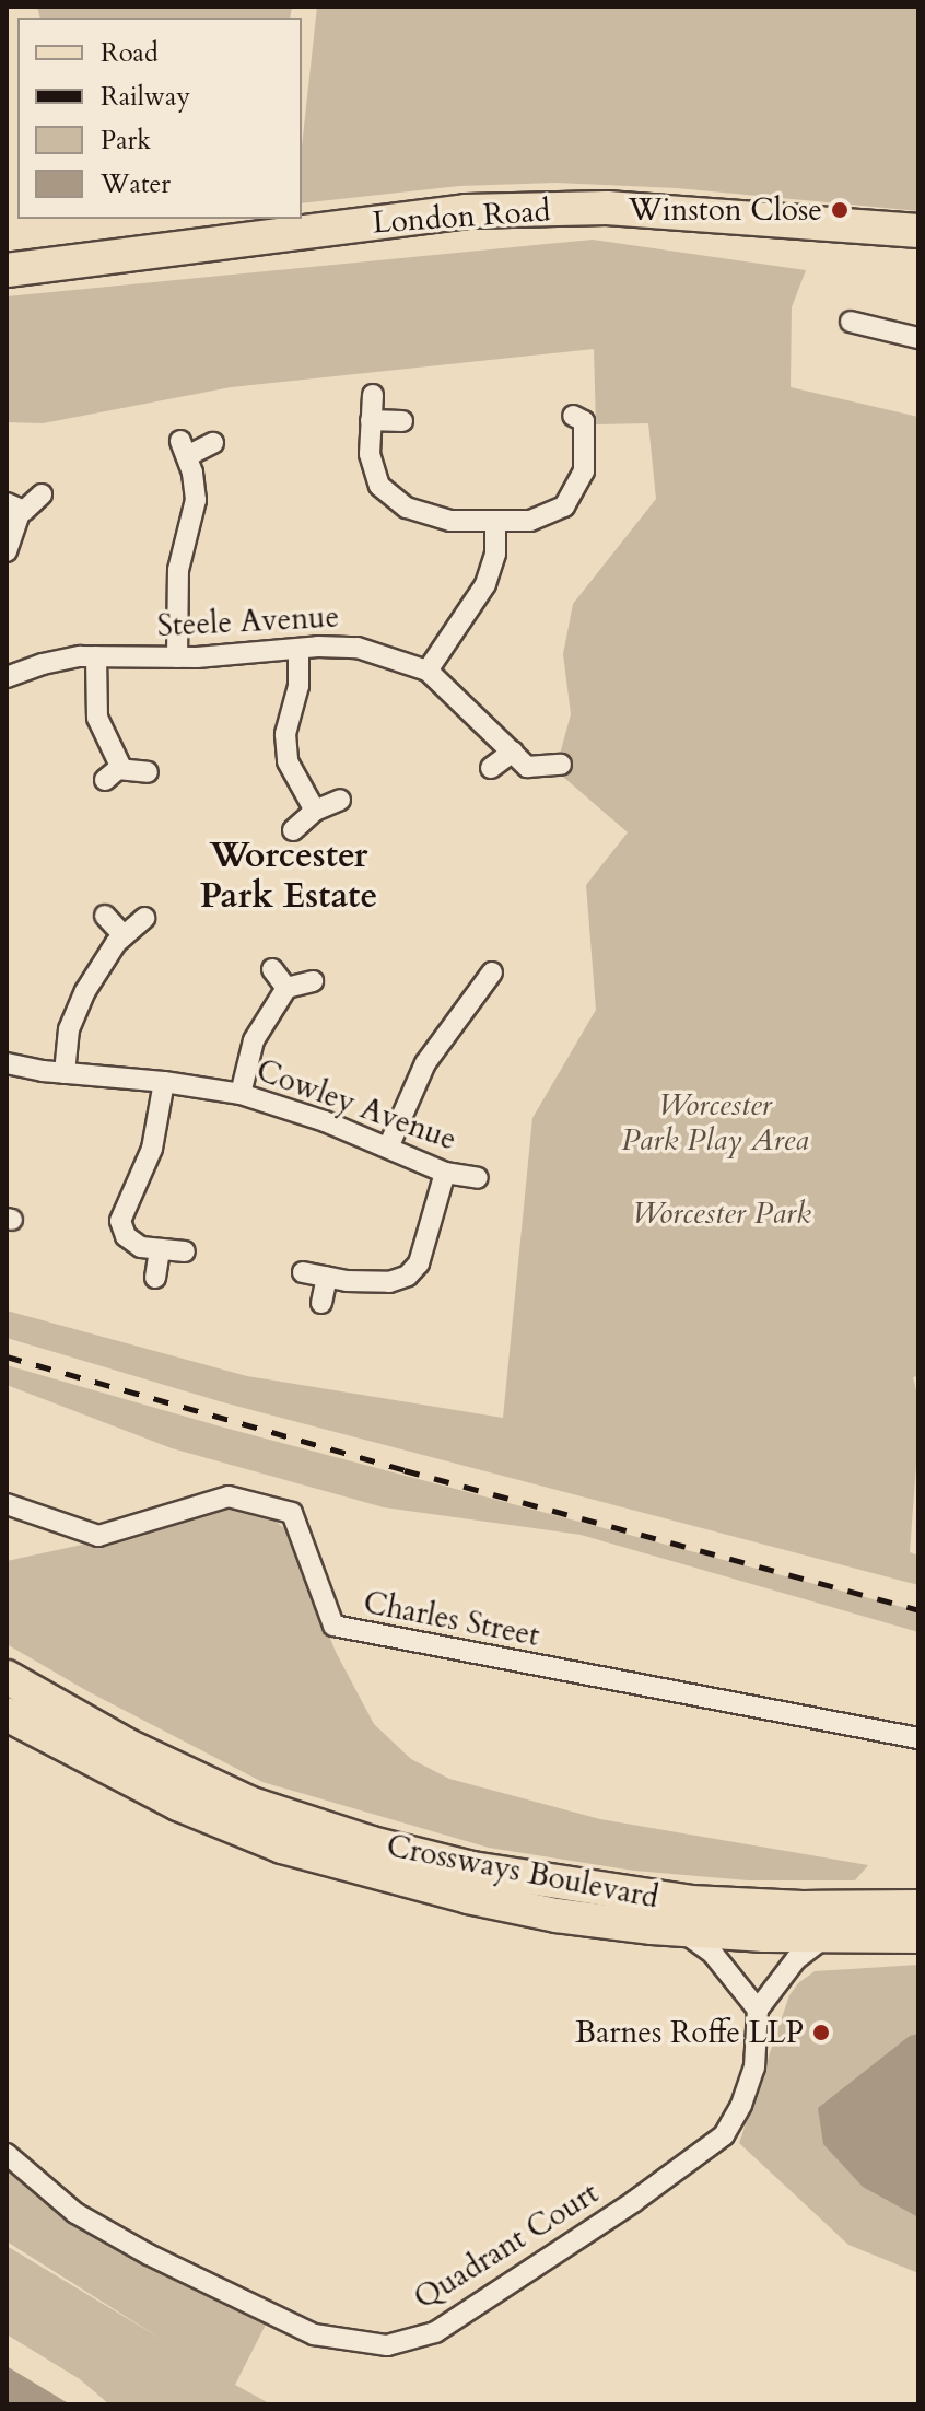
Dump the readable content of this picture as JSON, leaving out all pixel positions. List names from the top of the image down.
{
  "streets": {
    "main road": ["London Road", "Crossways Boulevard"],
    "street": [
      "Steele Avenue",
      "Cowley Avenue",
      "Charles Street",
      "Quadrant Court"
    ]
  },
  "districts": ["Worcester Park Estate"],
  "parks": ["Worcester Park Play Area", "Worcester Park"],
  "places": ["Winston Close", "Barnes Roffe LLP"],
  "legend": [
    "Road",
    "Railway",
    "Park",
    "Water"
  ]
}
